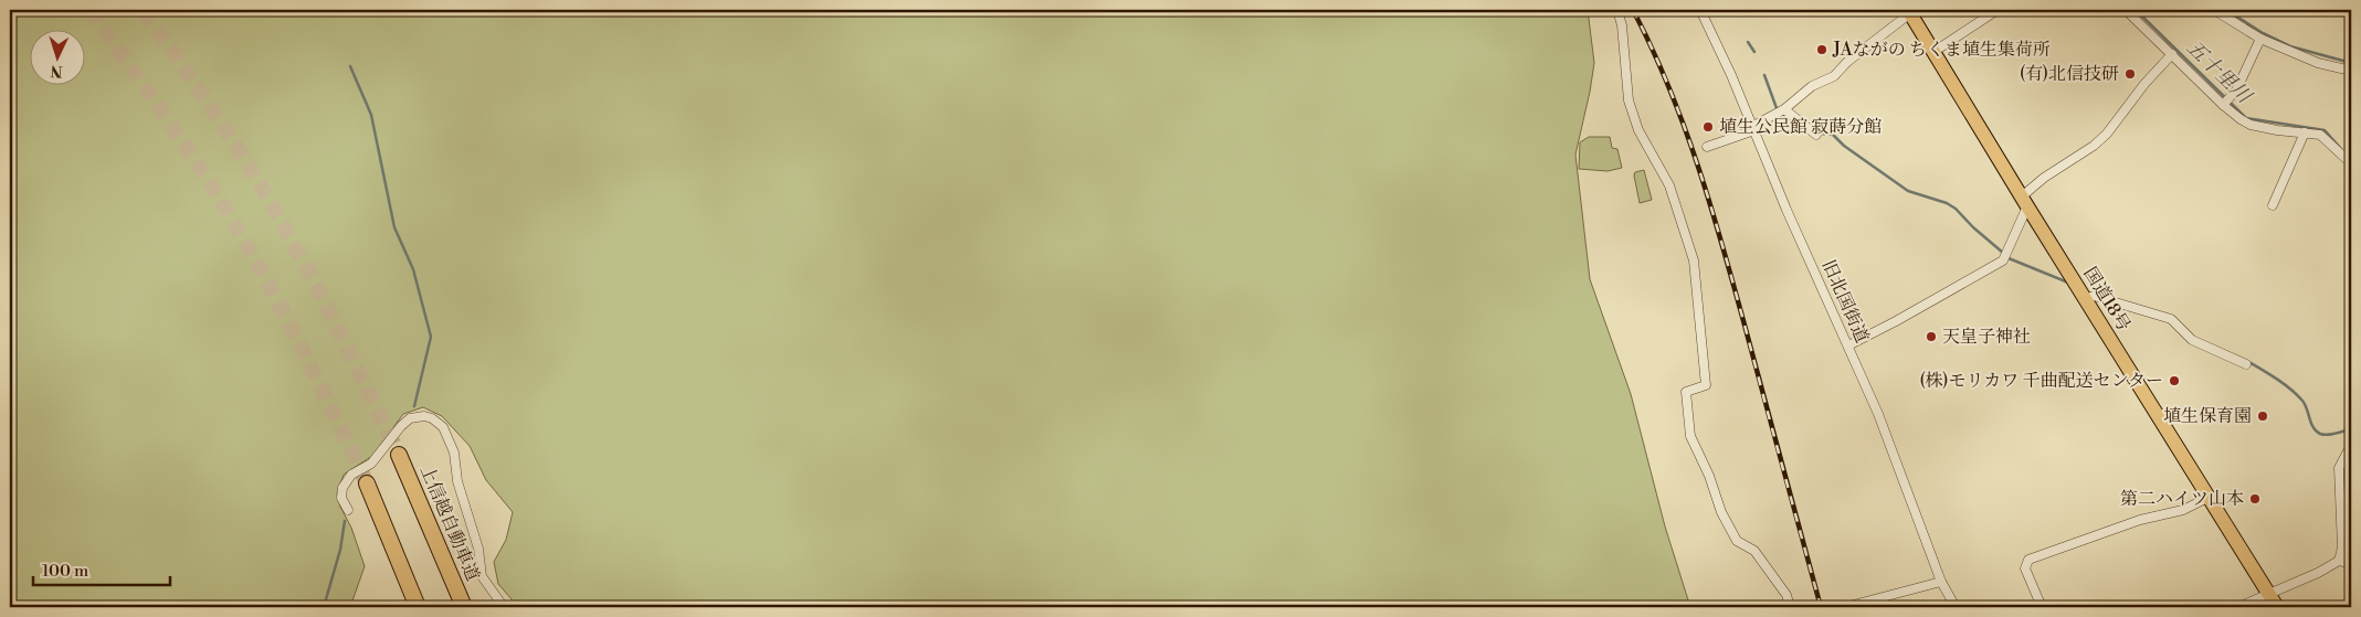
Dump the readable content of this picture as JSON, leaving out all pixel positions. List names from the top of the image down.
{
  "streets": {
    "highway": ["国道18号", "上信越自動車道"],
    "street": ["旧北国街道"]
  },
  "water": ["五十里川"],
  "places": [
    "JAながの ちくま埴生集荷所",
    "(有)北信技研",
    "埴生公民館 寂蒔分館",
    "天皇子神社",
    "(株)モリカワ 千曲配送センター",
    "埴生保育園",
    "第二ハイツ山本"
  ],
  "scale_bar": "100 m",
  "north": "bottom"
}
